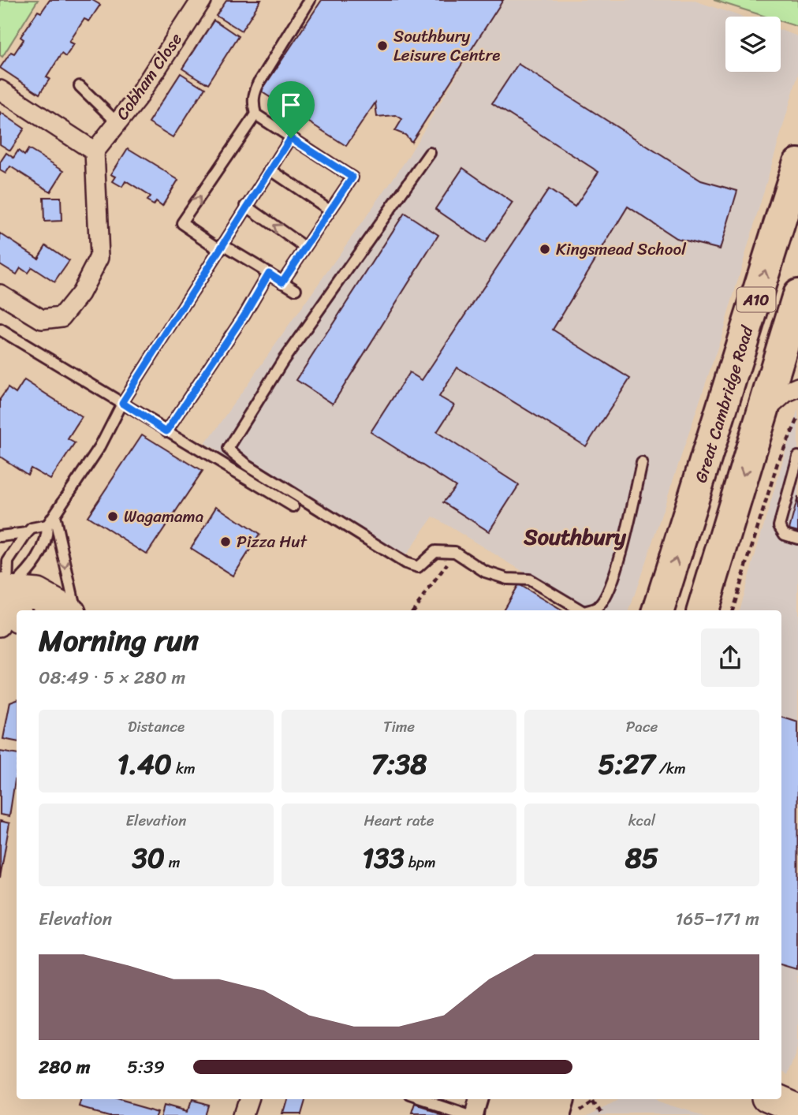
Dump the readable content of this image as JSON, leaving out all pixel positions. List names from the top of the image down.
{
  "streets": {
    "highway": ["A10", "Great Cambridge Road"],
    "street": ["Cobham Close"]
  },
  "districts": ["Southbury"],
  "places": [
    "Southbury Leisure Centre",
    "Kingsmead School",
    "Wagamama",
    "Pizza Hut"
  ],
  "page": {
    "heading": ["Morning run", "08:49 · 5 × 280 m"],
    "stats": [
      ["Distance", "1.40 km"],
      ["Time", "7:38"],
      ["Pace", "5:27 /km"],
      ["Elevation", "30 m"],
      ["Heart rate", "133 bpm"],
      ["kcal", "85"]
    ],
    "chart": ["Elevation", "165–171 m"],
    "list": [
      {
        "name": "280 m",
        "note": "5:39"
      }
    ]
  }
}
